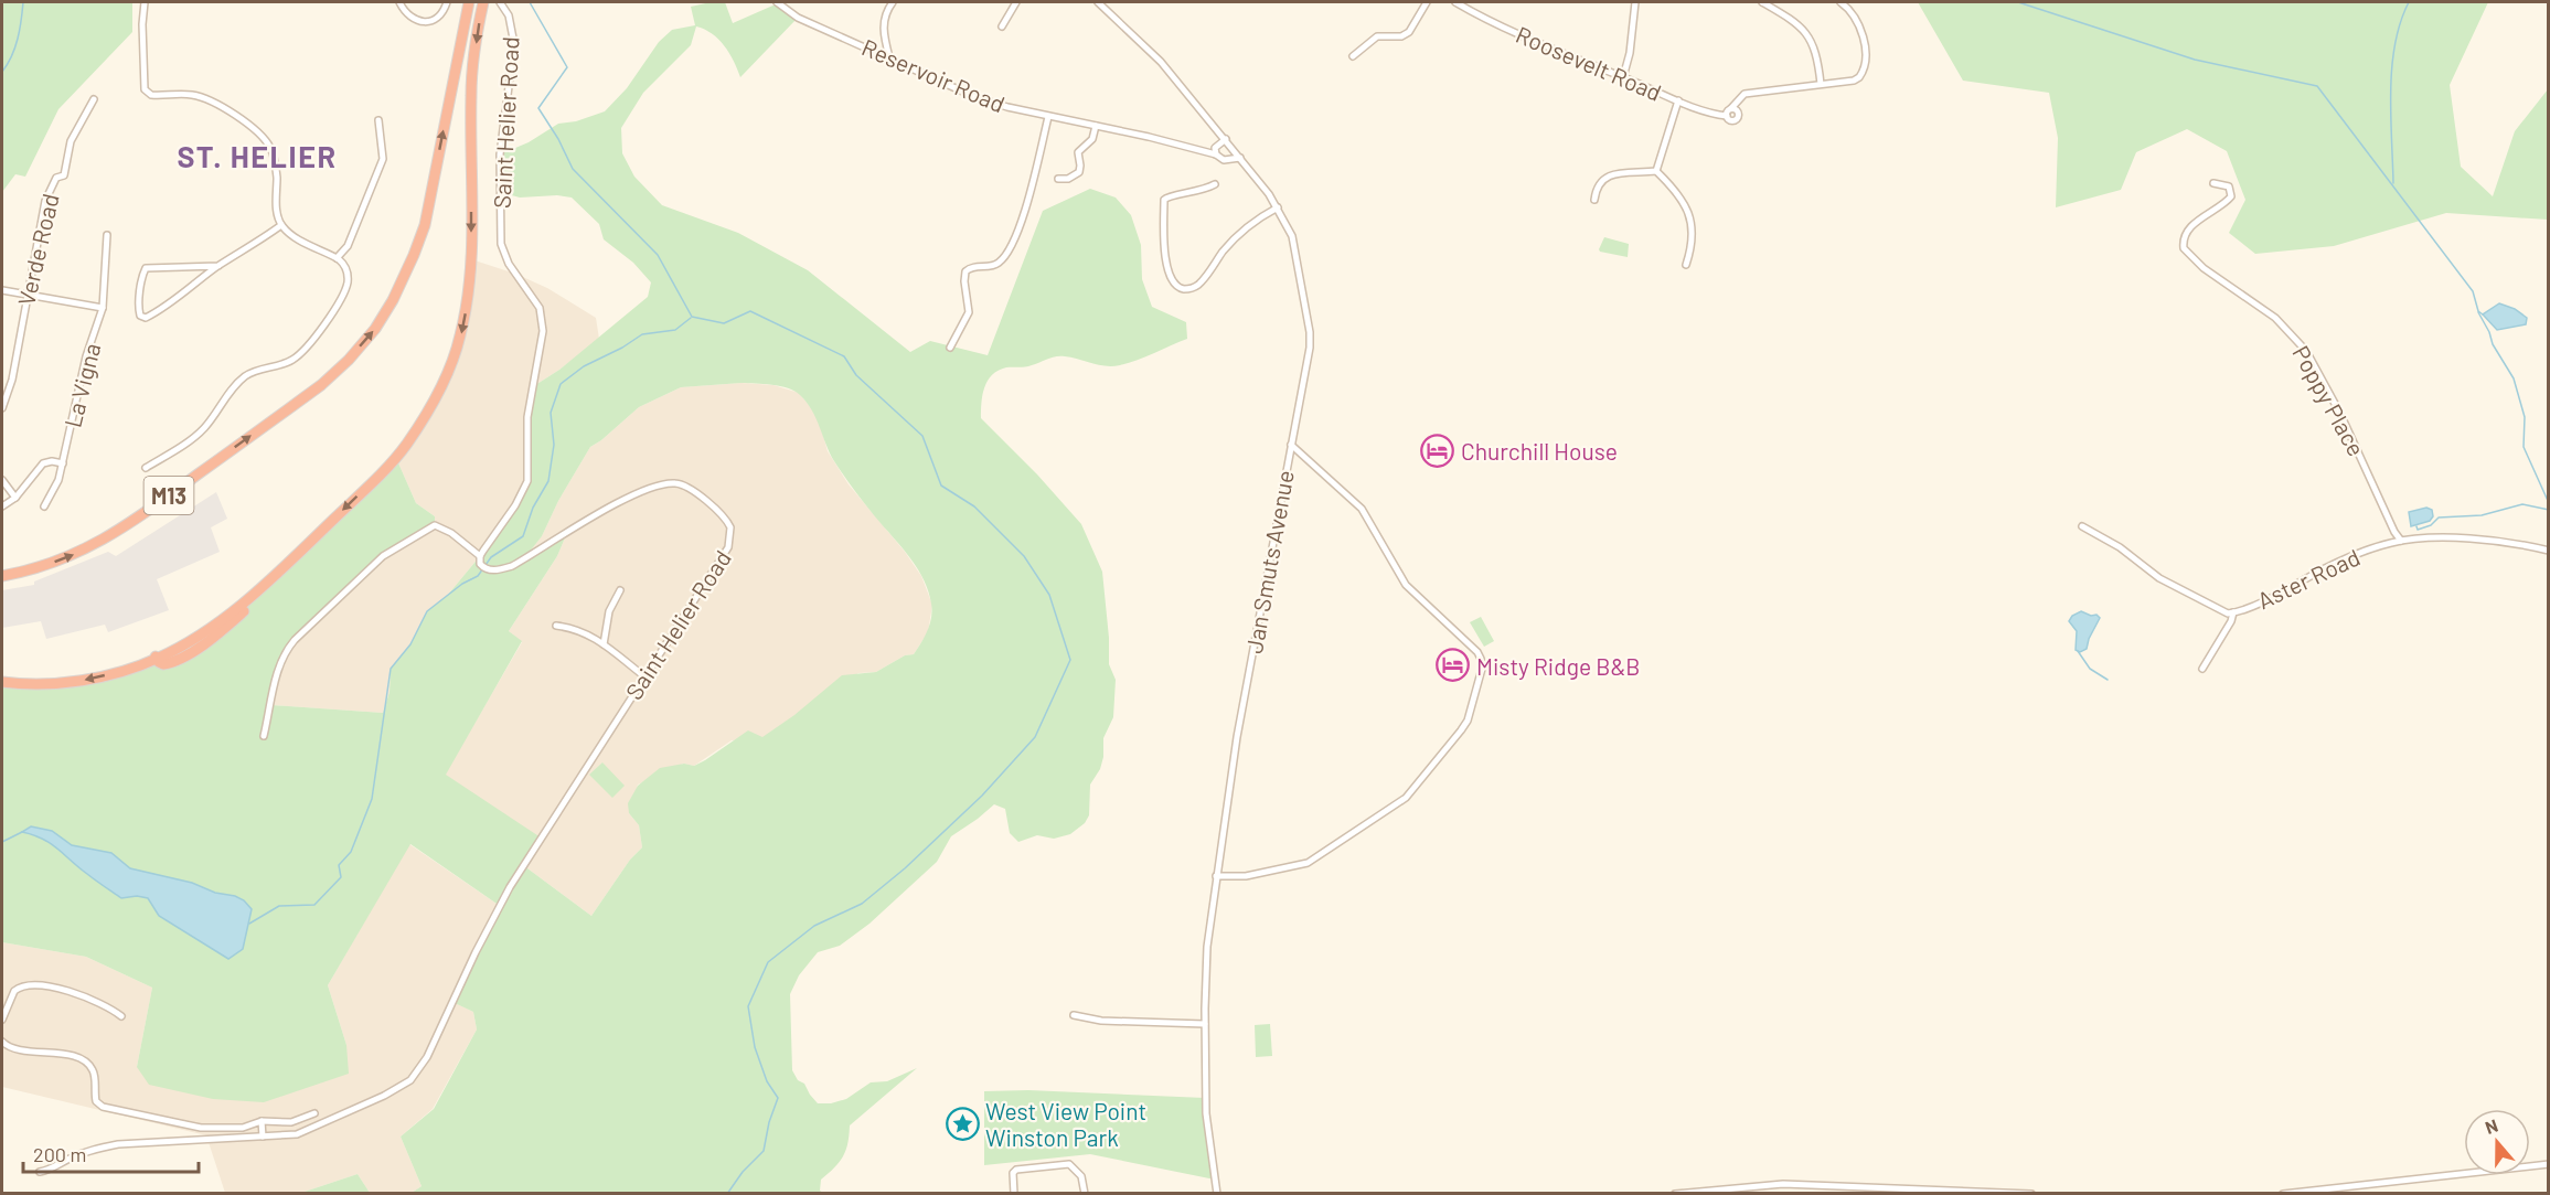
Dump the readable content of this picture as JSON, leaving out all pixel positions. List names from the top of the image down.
{
  "streets": {
    "highway": ["M13"],
    "street": [
      "Roosevelt Road",
      "Reservoir Road",
      "Saint Helier Road",
      "Verde Road",
      "La Vigna",
      "Poppy Place",
      "Jan Smuts Avenue",
      "Aster Road"
    ]
  },
  "crossings": [
    ["Reservoir Road", "Jan Smuts Avenue"],
    ["Poppy Place", "Aster Road"]
  ],
  "districts": ["ST. HELIER"],
  "places": {
    "hotel": ["Churchill House", "Misty Ridge B&B"],
    "place": ["West View Point Winston Park"]
  },
  "scale_bar": "200 m",
  "north": "top"
}
